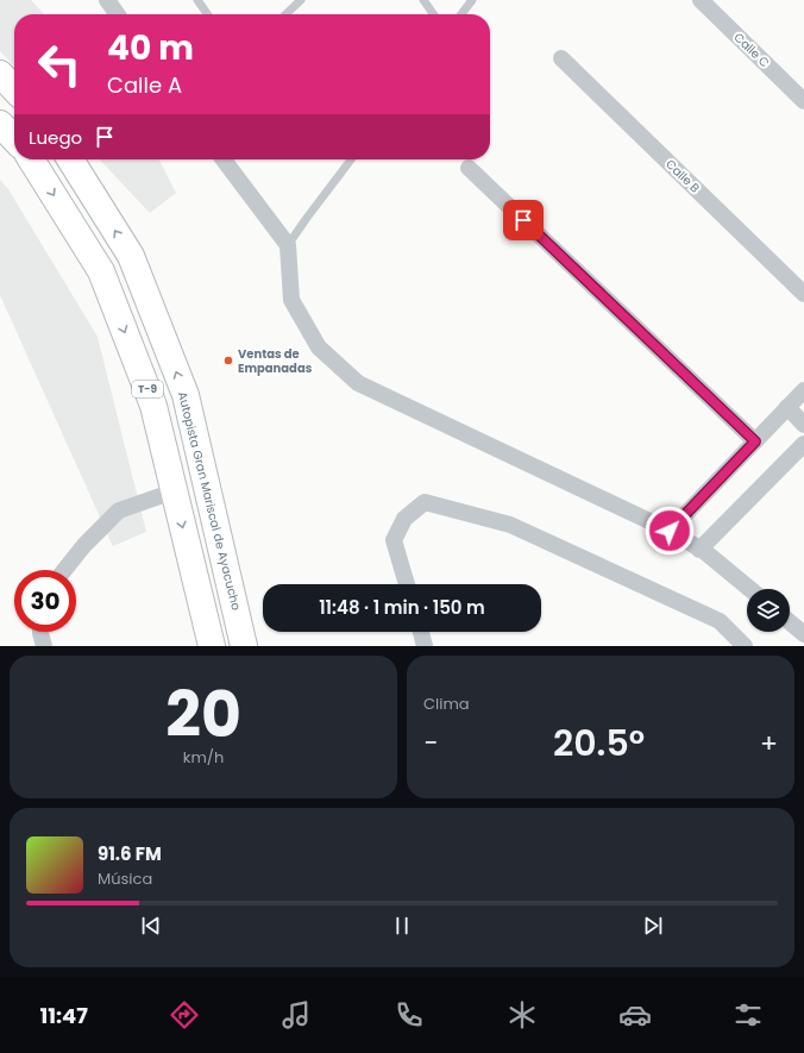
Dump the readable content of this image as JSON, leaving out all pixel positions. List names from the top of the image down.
{
  "streets": {
    "highway": ["T-9", "Autopista Gran Mariscal de Ayacucho"],
    "street": ["Calle C", "Calle B"]
  },
  "places": ["Ventas de Empanadas"],
  "page": {
    "turn": ["40 m", "Calle A"],
    "then": "Luego",
    "limit": "30",
    "trip": "11:48 · 1 min · 150 m",
    "tile": [
      ["20", "km/h"],
      "Clima"
    ],
    "heat": ["−", "20.5°", "+"],
    "song": ["91.6 FM", "Música"],
    "tabs": "11:47"
  }
}
